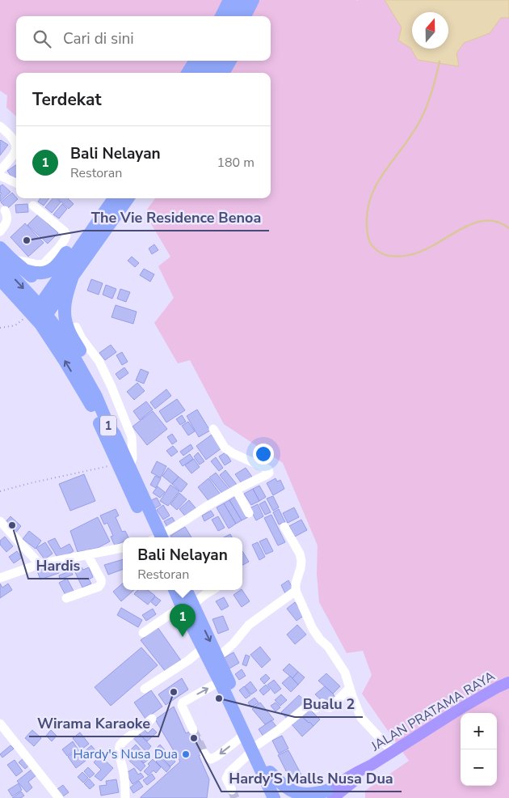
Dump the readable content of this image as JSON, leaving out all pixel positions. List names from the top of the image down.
{
  "streets": {
    "highway": ["1"],
    "main road": ["JALAN PRATAMA RAYA"]
  },
  "places": [
    "The Vie Residence Benoa",
    "Hardis",
    "Wirama Karaoke",
    "Bualu 2",
    "Hardy'S Malls Nusa Dua",
    "Hardy's Nusa Dua"
  ],
  "north": "top",
  "page": {
    "search": "Cari di sini",
    "heading": "Terdekat",
    "list": [
      {
        "mark": "1",
        "name": "Bali Nelayan",
        "note": "Restoran",
        "value": "180 m"
      }
    ],
    "popup": ["Bali Nelayan", "Restoran"],
    "pins": "1",
    "map_buttons": ["+", "−"]
  }
}
